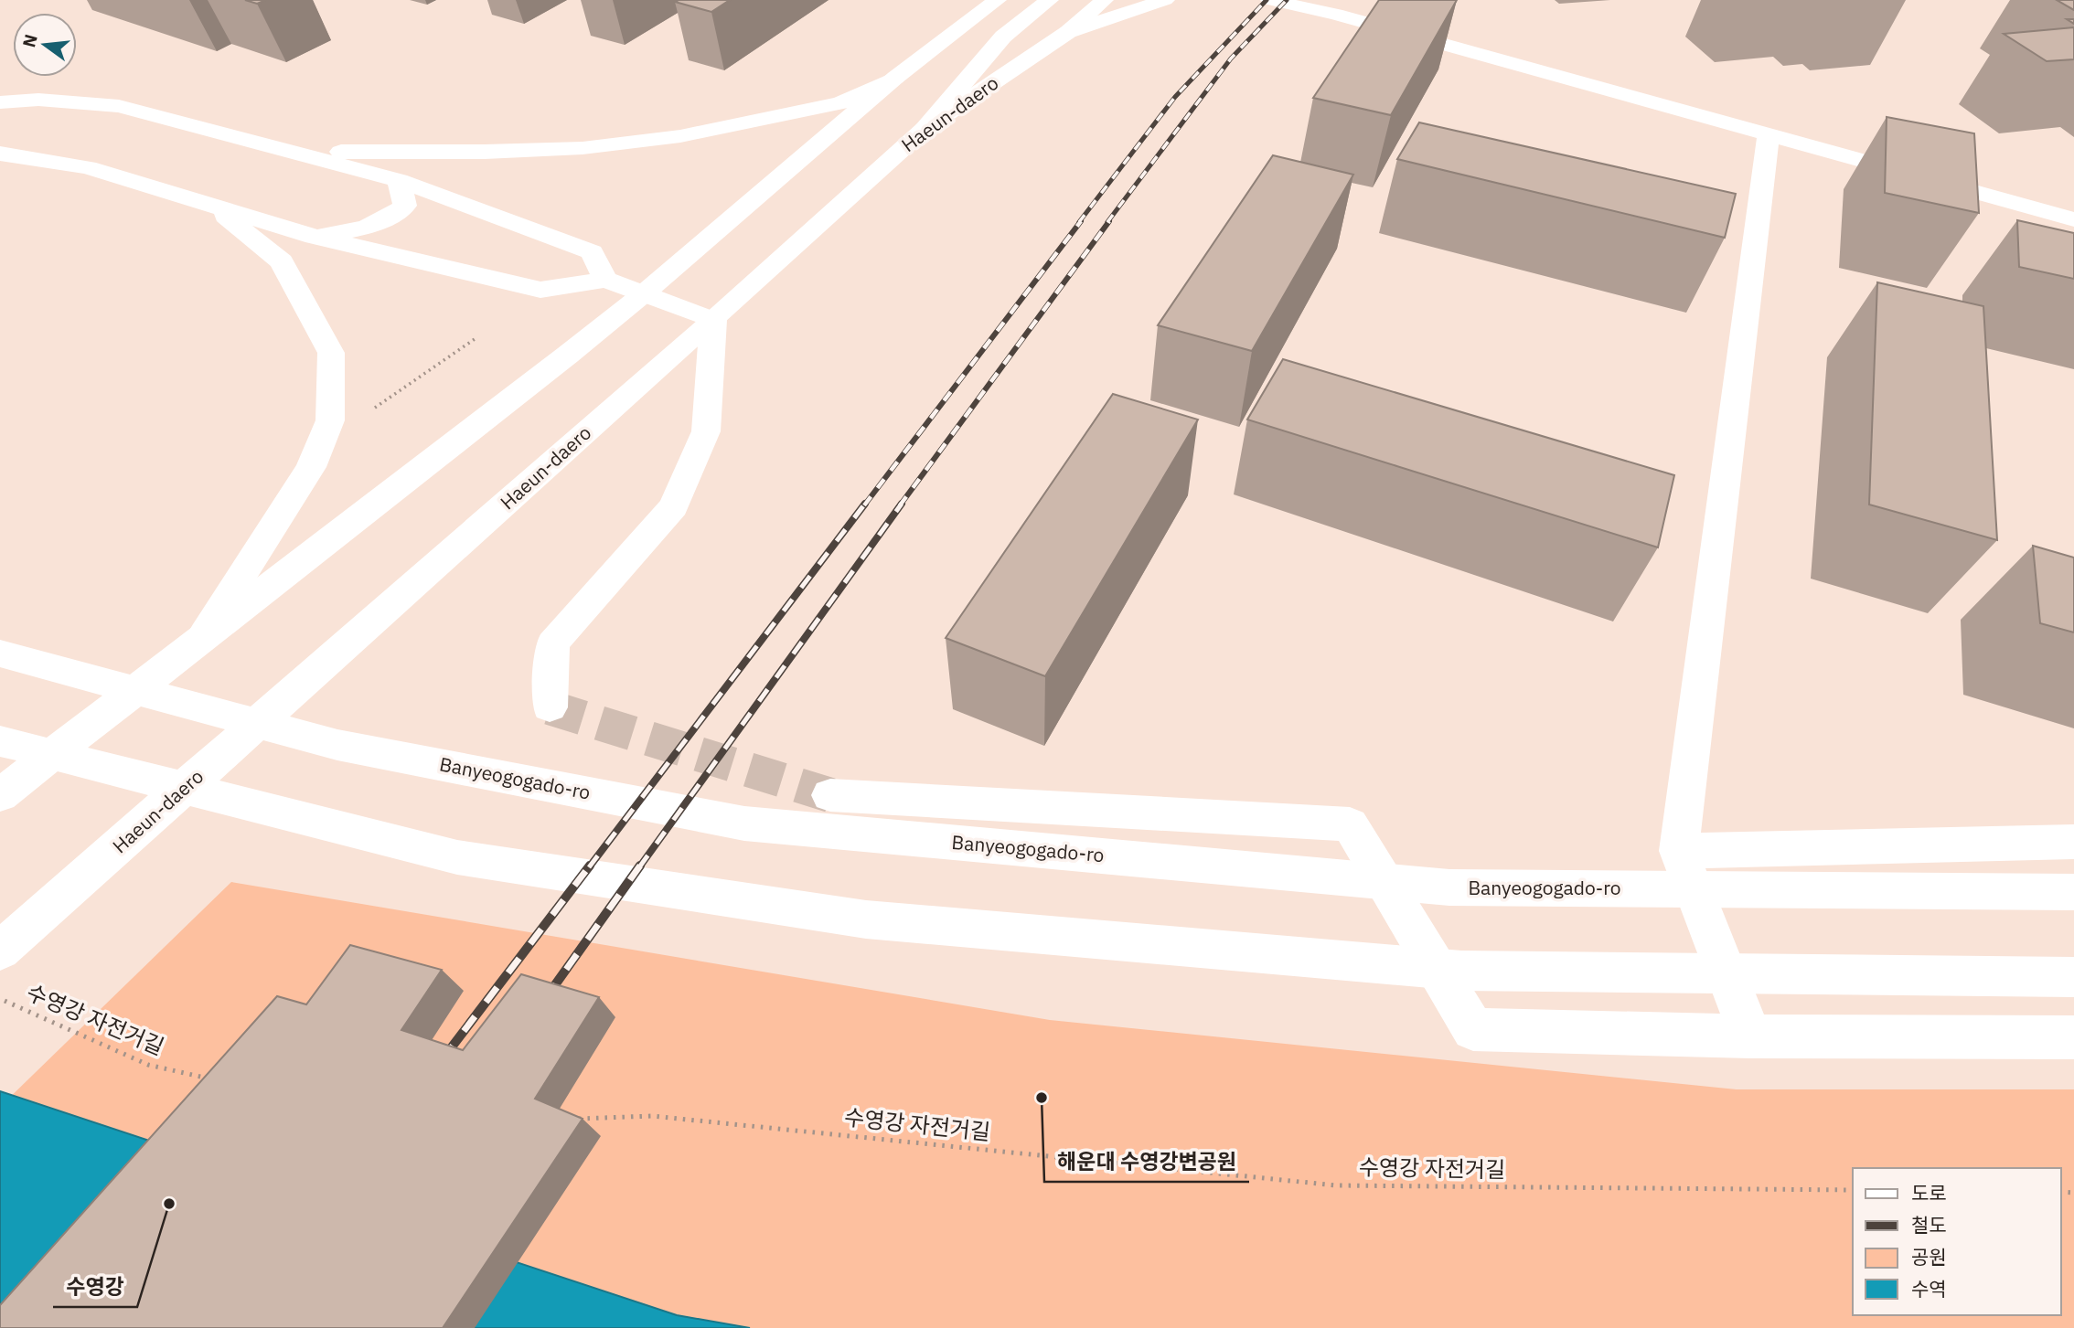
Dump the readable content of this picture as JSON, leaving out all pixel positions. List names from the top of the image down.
{
  "streets": {
    "main road": ["Haeun-daero", "Banyeogogado-ro"],
    "path": ["수영강 자전거길"]
  },
  "places": ["해운대 수영강변공원", "수영강"],
  "legend": [
    "도로",
    "철도",
    "공원",
    "수역"
  ],
  "north": "left"
}
